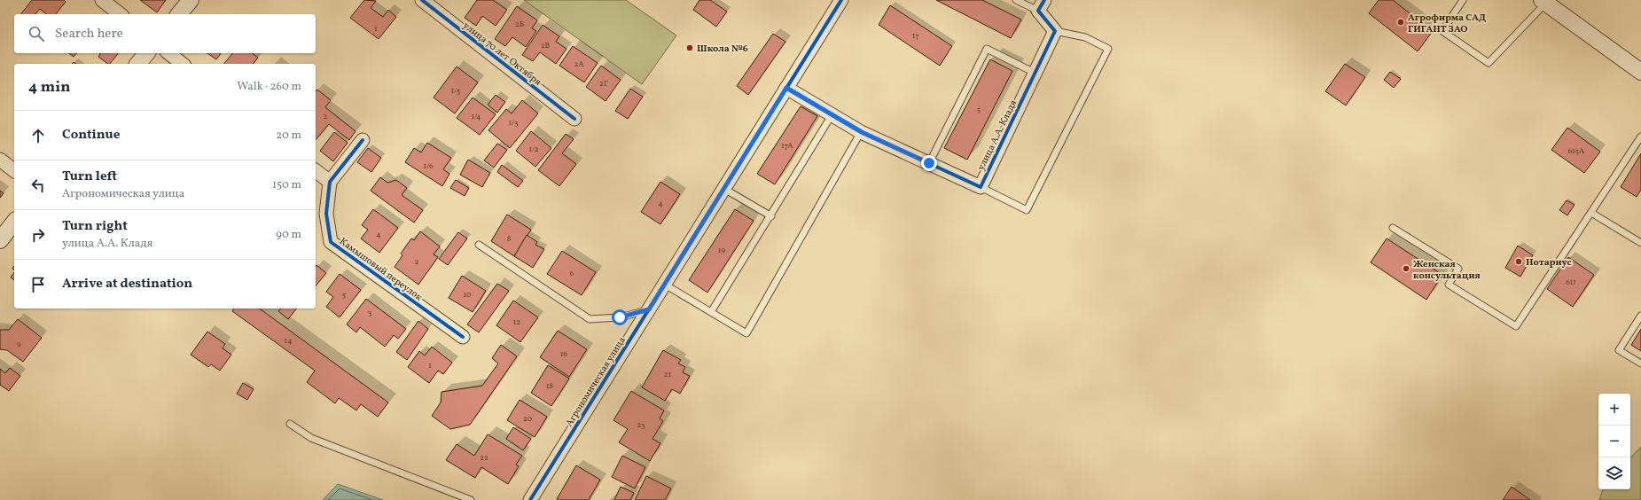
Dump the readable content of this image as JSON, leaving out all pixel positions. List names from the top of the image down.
{
  "streets": {
    "street": [
      "улица 70 лет Октября",
      "улица А.А. Кладя",
      "Камышовый переулок",
      "Агрономическая улица"
    ]
  },
  "places": [
    "Агрофирма САД ГИГАНТ ЗАО",
    "Школа №6",
    "Нотариус",
    "Женская консультация"
  ],
  "house_numbers": [
    "2Б",
    "1",
    "17",
    "2В",
    "2А",
    "2Г",
    "1/5",
    "5",
    "2",
    "1/4",
    "1/3",
    "17А",
    "1/2",
    "615А",
    "1/6",
    "4",
    "4",
    "8",
    "19",
    "2",
    "6",
    "611",
    "5",
    "10",
    "3",
    "12",
    "14",
    "9",
    "16",
    "1",
    "21",
    "18",
    "20",
    "23",
    "22"
  ],
  "page": {
    "search": "Search here",
    "heading": ["4 min", "Walk · 260 m"],
    "list": [
      ["Continue", "20 m"],
      ["Turn left", "Агрономическая улица", "150 m"],
      ["Turn right", "улица А.А. Кладя", "90 m"],
      "Arrive at destination"
    ],
    "map_buttons": ["+", "−"]
  }
}
